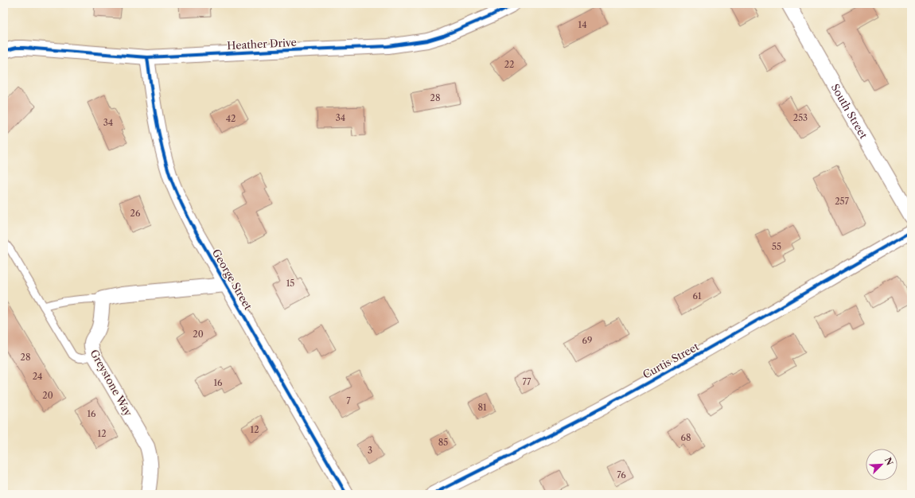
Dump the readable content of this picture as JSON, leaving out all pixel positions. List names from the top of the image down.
{
  "streets": {
    "street": [
      "Heather Drive",
      "South Street",
      "George Street",
      "Curtis Street",
      "Greystone Way"
    ]
  },
  "crossings": [
    ["Heather Drive", "George Street"]
  ],
  "house_numbers": [
    "14",
    "22",
    "28",
    "34",
    "253",
    "42",
    "34",
    "257",
    "26",
    "55",
    "15",
    "61",
    "20",
    "69",
    "28",
    "24",
    "77",
    "16",
    "20",
    "7",
    "81",
    "16",
    "12",
    "12",
    "68",
    "85",
    "3",
    "76"
  ],
  "north": "top right"
}
